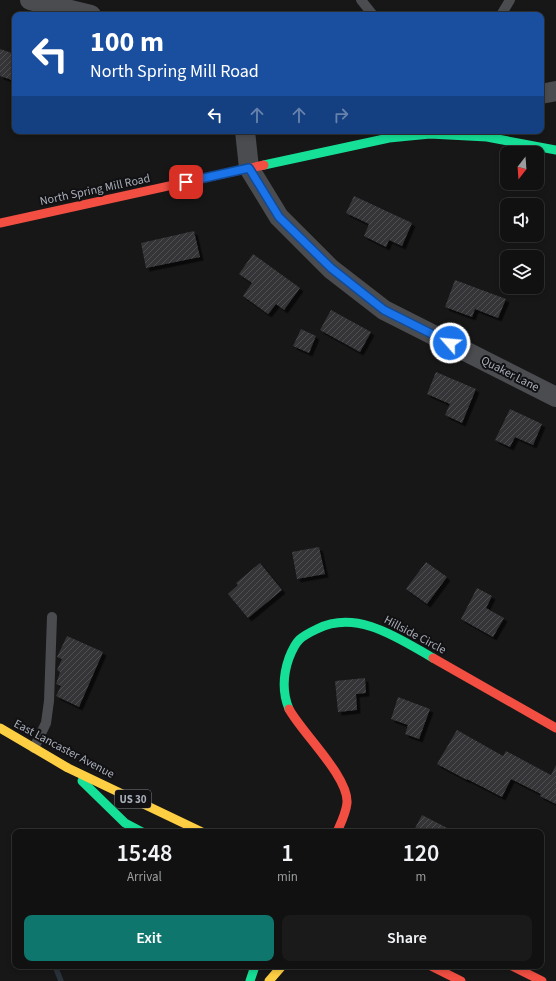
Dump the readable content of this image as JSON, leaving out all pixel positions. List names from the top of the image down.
{
  "streets": {
    "main road": [
      "North Spring Mill Road",
      "Hillside Circle",
      "East Lancaster Avenue",
      "US 30"
    ],
    "street": ["Quaker Lane"]
  },
  "crossings": [
    ["North Spring Mill Road", "Quaker Lane"]
  ],
  "north": "bottom",
  "page": {
    "turn": ["100 m", "North Spring Mill Road"],
    "eta": [
      "15:48",
      "Arrival",
      "1",
      "min",
      "120",
      "m"
    ],
    "buttons": ["Exit", "Share"]
  }
}
